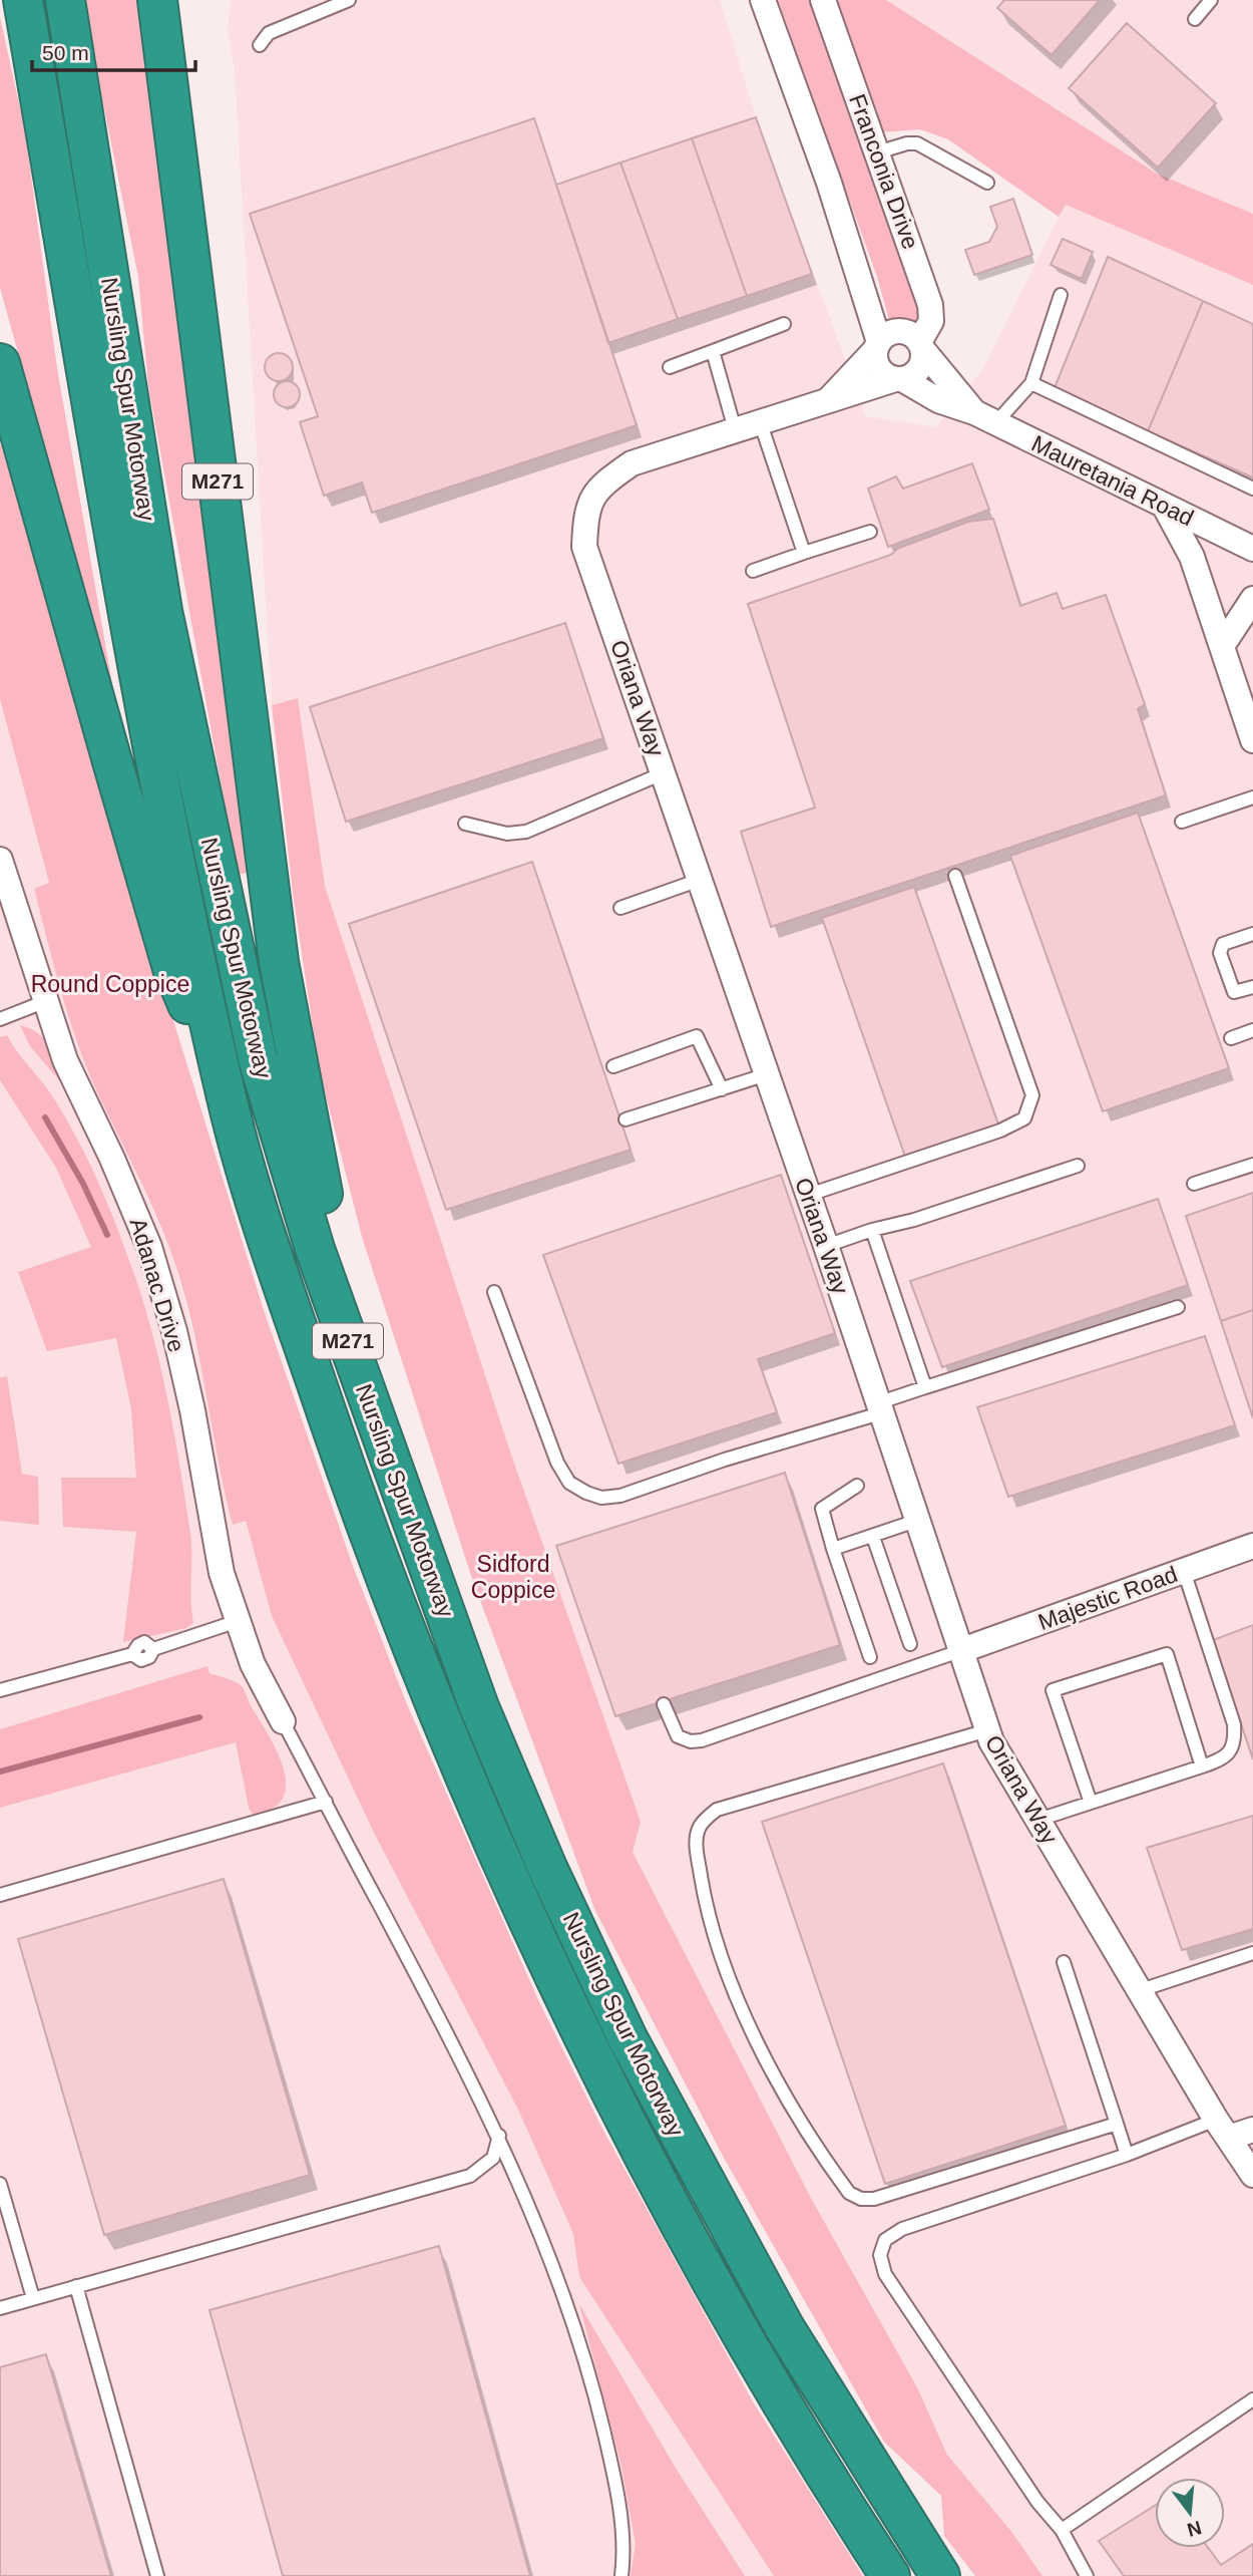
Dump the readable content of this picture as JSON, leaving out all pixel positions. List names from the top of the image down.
{
  "streets": {
    "highway": ["Nursling Spur Motorway", "M271"],
    "street": [
      "Franconia Drive",
      "Mauretania Road",
      "Oriana Way",
      "Adanac Drive",
      "Majestic Road"
    ]
  },
  "crossings": [
    ["Franconia Drive", "Mauretania Road"],
    ["Franconia Drive", "Oriana Way"],
    ["Nursling Spur Motorway", "M271"],
    ["Mauretania Road", "Oriana Way"],
    ["Oriana Way", "Majestic Road"]
  ],
  "parks": ["Round Coppice", "Sidford Coppice"],
  "scale_bar": "50 m",
  "north": "bottom"
}
